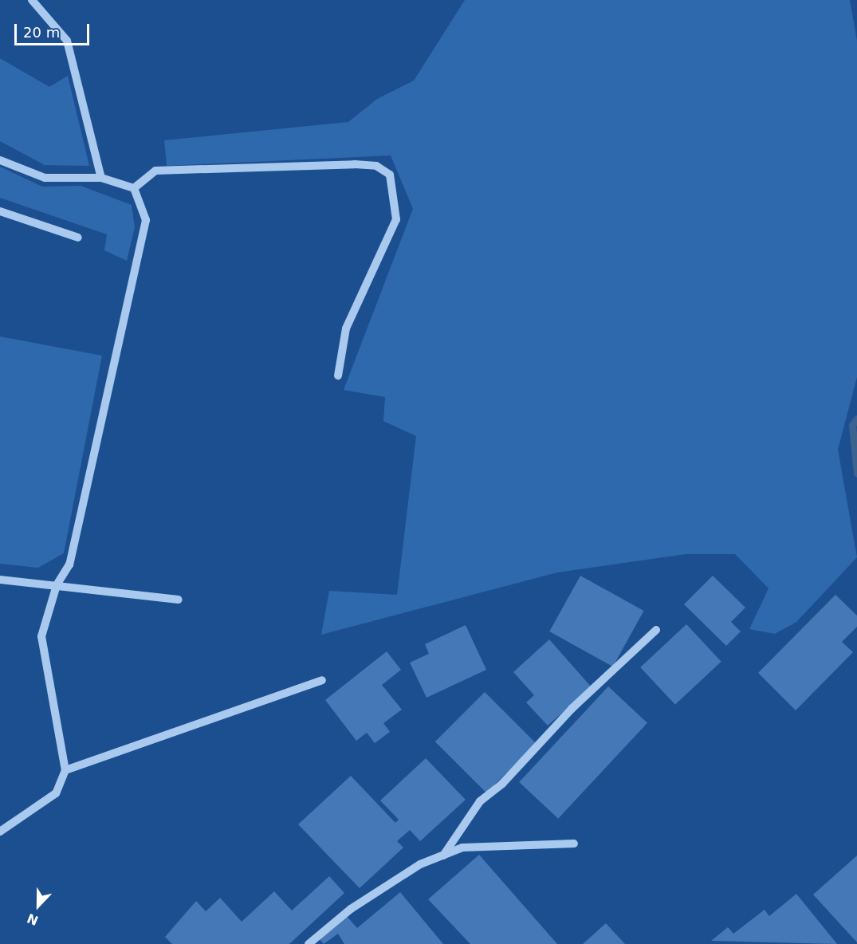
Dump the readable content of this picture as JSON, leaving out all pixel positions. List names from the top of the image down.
{
  "scale_bar": "20 m",
  "north": "bottom"
}
